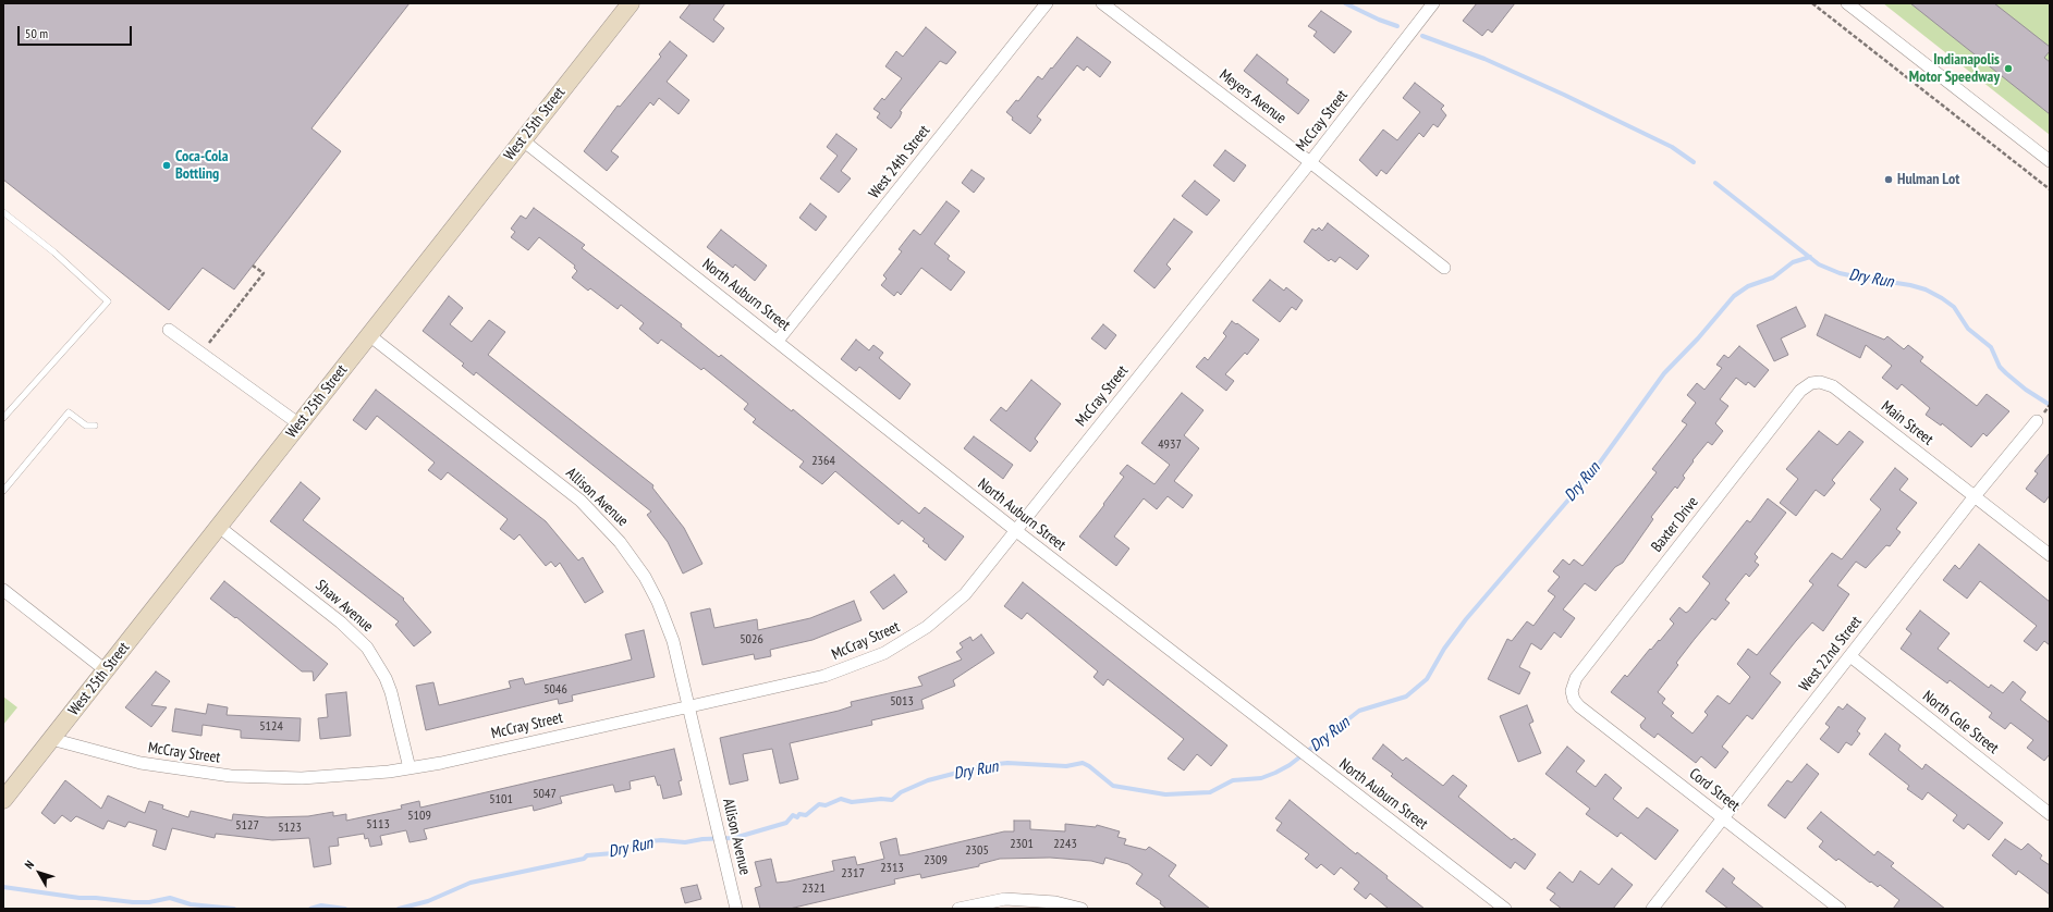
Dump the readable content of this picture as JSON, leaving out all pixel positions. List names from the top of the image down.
{
  "streets": {
    "main road": ["West 25th Street"],
    "street": [
      "Meyers Avenue",
      "McCray Street",
      "West 24th Street",
      "North Auburn Street",
      "Main Street",
      "Allison Avenue",
      "Baxter Drive",
      "Shaw Avenue",
      "West 22nd Street",
      "North Cole Street",
      "Cord Street"
    ]
  },
  "crossings": [
    ["Meyers Avenue", "McCray Street"],
    ["McCray Street", "West 25th Street"],
    ["McCray Street", "North Auburn Street"],
    ["McCray Street", "Allison Avenue"],
    ["McCray Street", "Shaw Avenue"],
    ["West 25th Street", "North Auburn Street"],
    ["West 25th Street", "Allison Avenue"],
    ["West 25th Street", "Shaw Avenue"],
    ["West 24th Street", "North Auburn Street"],
    ["Main Street", "Baxter Drive"],
    ["Main Street", "West 22nd Street"],
    ["Baxter Drive", "Cord Street"],
    ["West 22nd Street", "North Cole Street"],
    ["West 22nd Street", "Cord Street"]
  ],
  "water": ["Dry Run"],
  "places": ["Indianapolis Motor Speedway", "Coca-Cola Bottling", "Hulman Lot"],
  "house_numbers": [
    "4937",
    "2364",
    "5026",
    "5046",
    "5013",
    "5124",
    "5047",
    "5101",
    "5109",
    "5113",
    "5127",
    "5123",
    "2301",
    "2243",
    "2305",
    "2309",
    "2313",
    "2317",
    "2321"
  ],
  "scale_bar": "50 m",
  "north": "top left"
}
